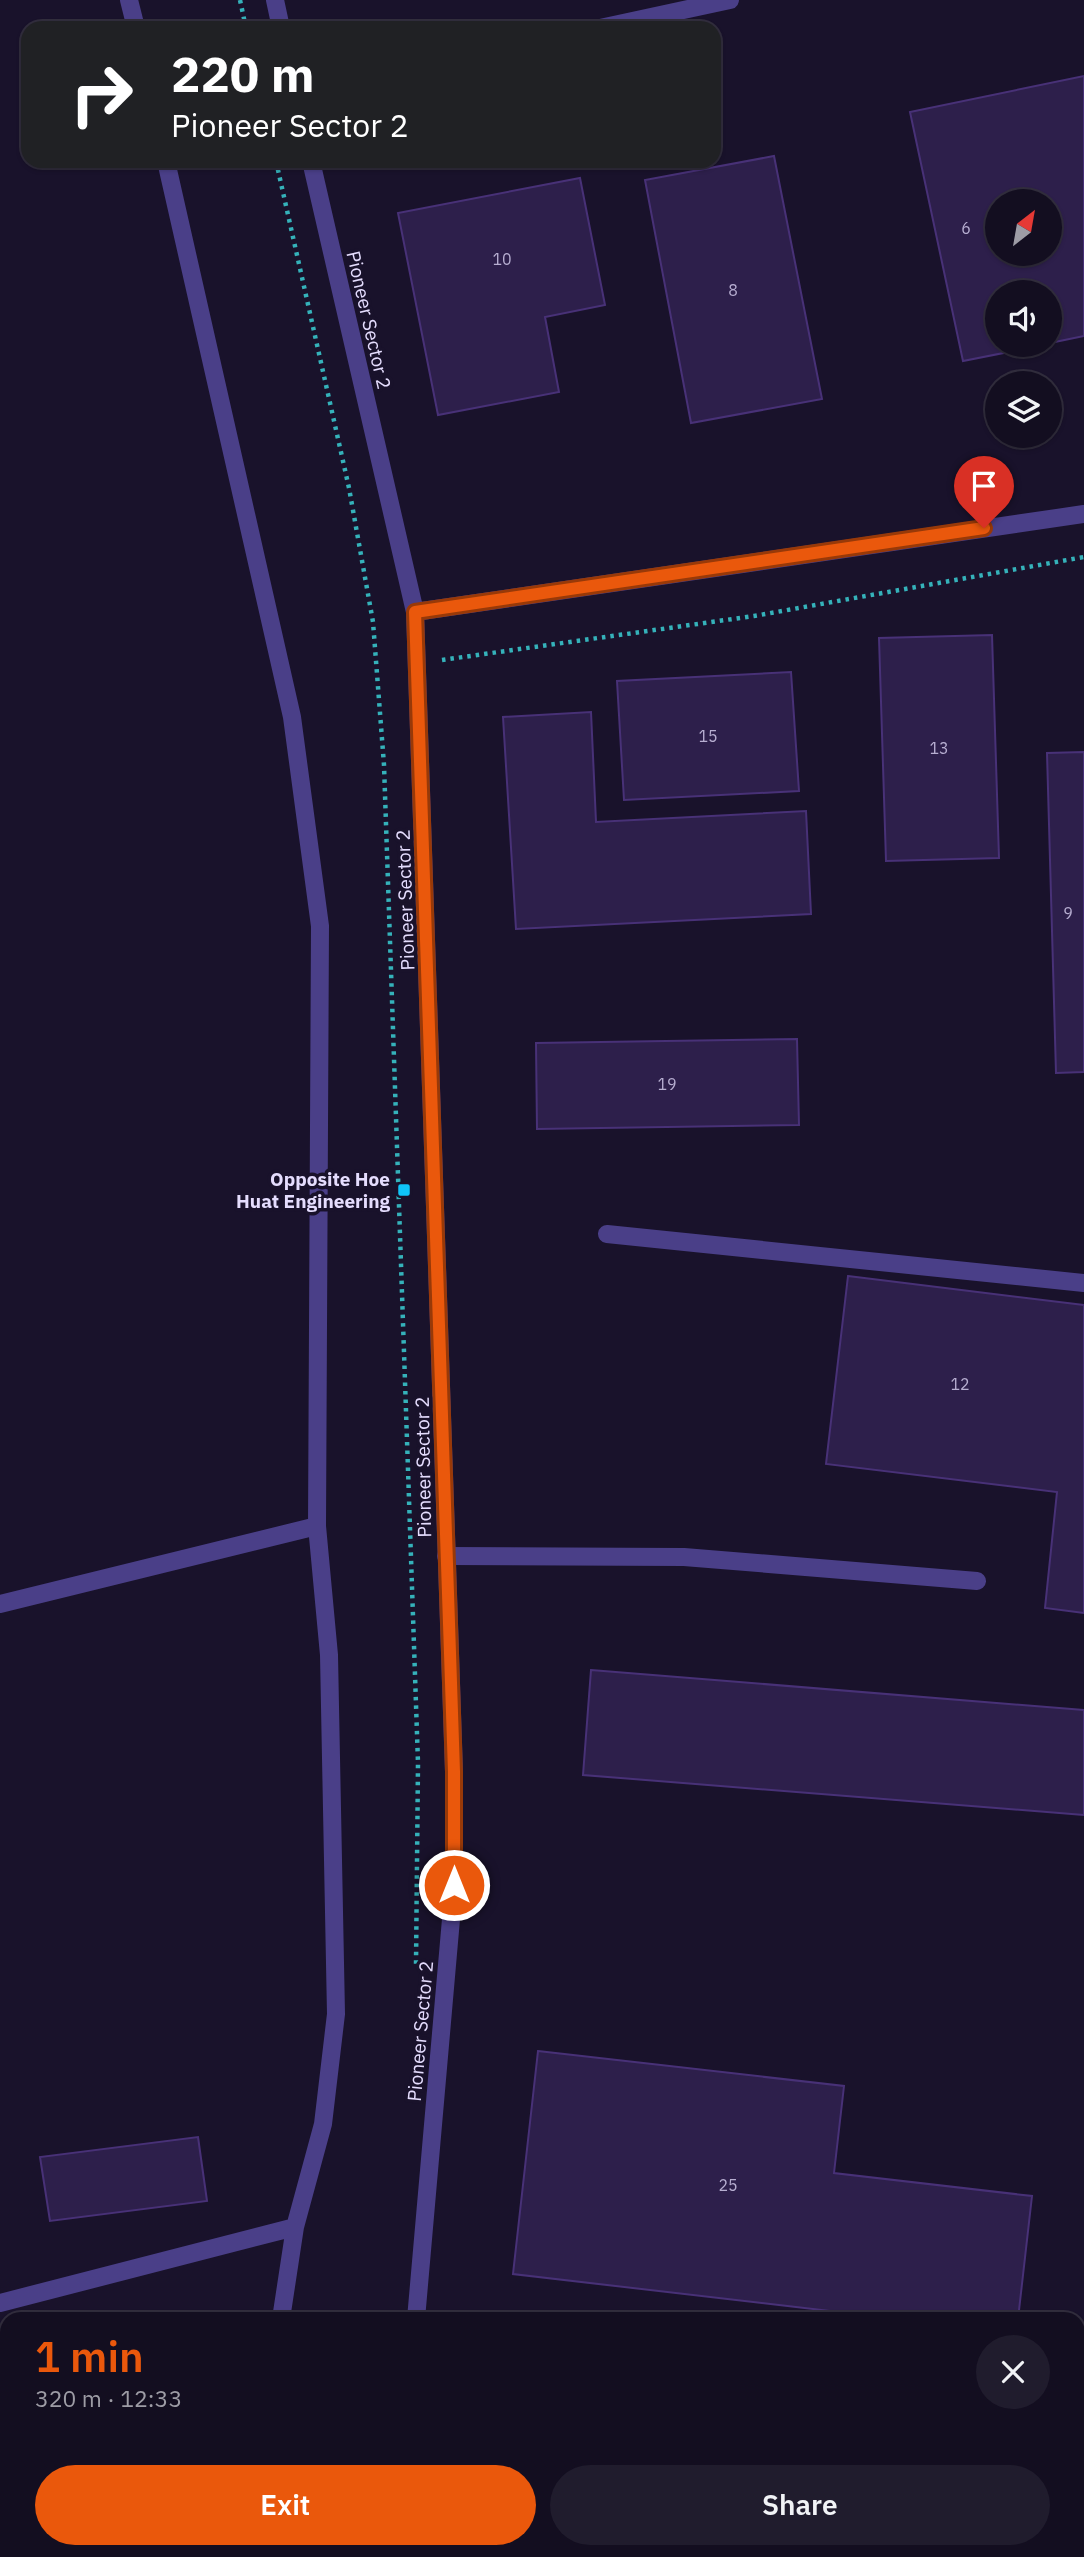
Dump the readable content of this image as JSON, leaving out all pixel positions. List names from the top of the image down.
{
  "streets": {
    "street": ["Pioneer Sector 2"]
  },
  "places": {
    "transit": ["Opposite Hoe Huat Engineering"]
  },
  "house_numbers": [
    "6",
    "10",
    "8",
    "15",
    "13",
    "9",
    "19",
    "12",
    "25"
  ],
  "north": "top right",
  "page": {
    "turn": ["220 m", "Pioneer Sector 2"],
    "heading": ["1 min", "320 m · 12:33"],
    "buttons": ["Exit", "Share"]
  }
}
